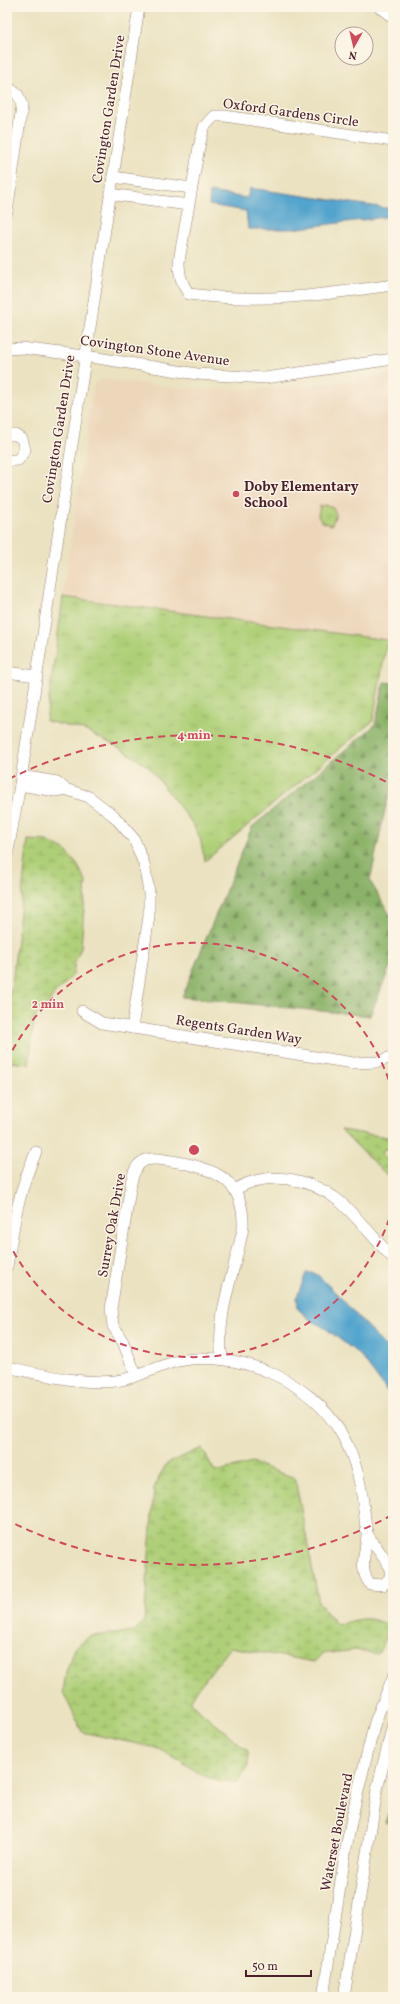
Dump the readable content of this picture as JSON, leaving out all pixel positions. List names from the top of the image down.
{
  "streets": {
    "street": [
      "Covington Garden Drive",
      "Oxford Gardens Circle",
      "Covington Stone Avenue",
      "Regents Garden Way",
      "Surrey Oak Drive",
      "Waterset Boulevard"
    ]
  },
  "crossings": [
    ["Covington Garden Drive", "Covington Stone Avenue"]
  ],
  "places": ["Doby Elementary School"],
  "scale_bar": "50 m",
  "north": "bottom",
  "rings": ["4 min", "2 min"]
}
